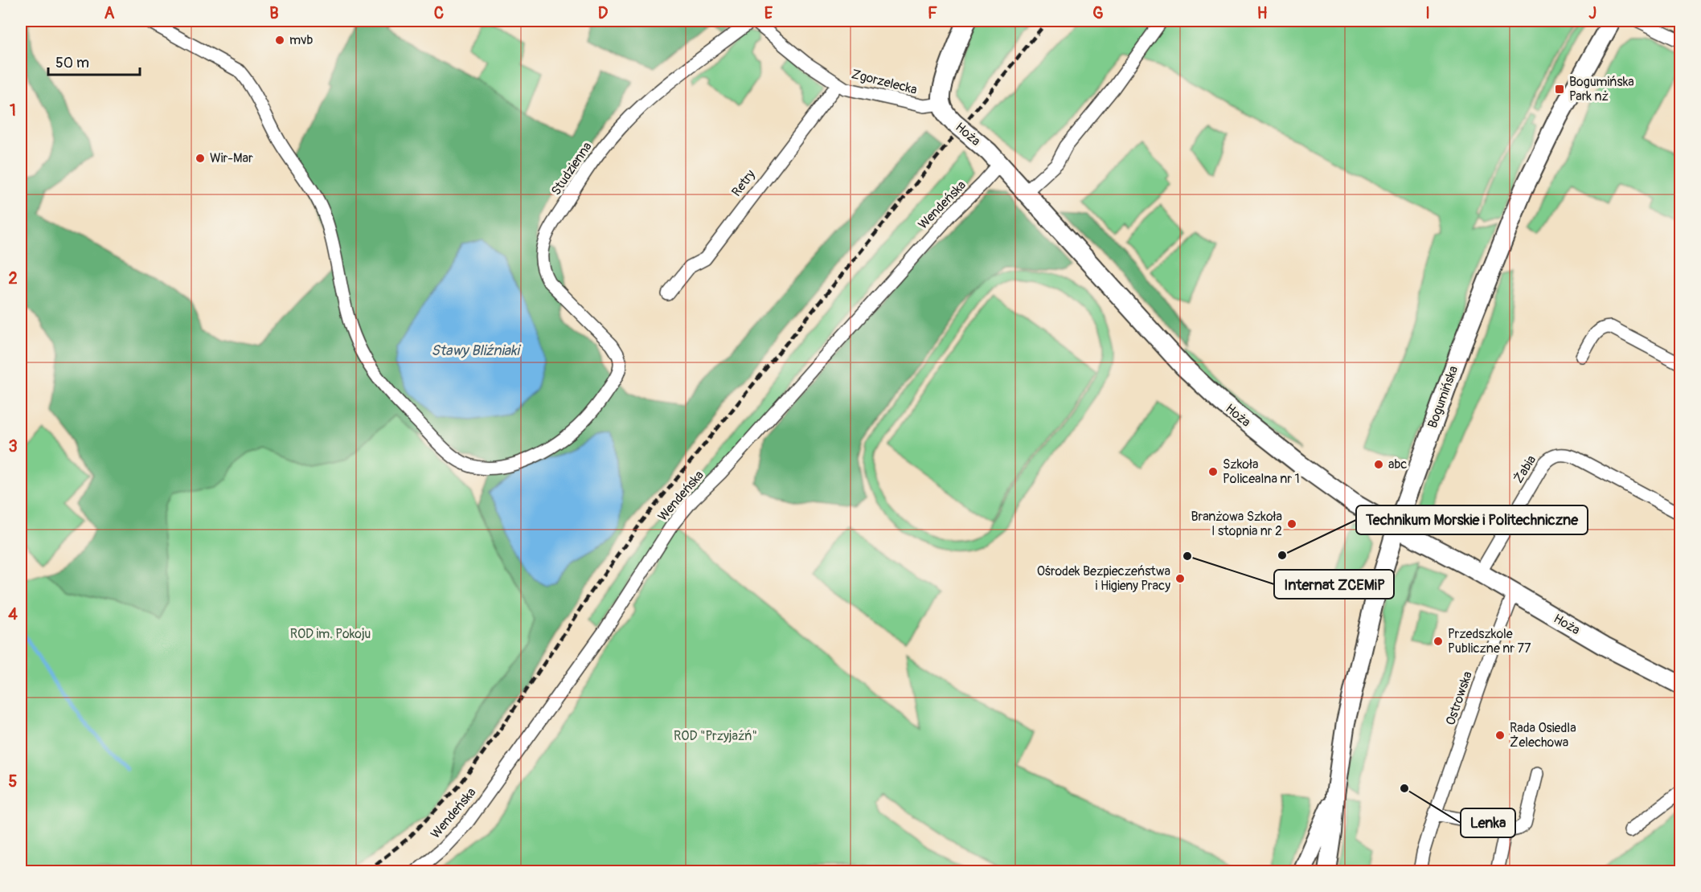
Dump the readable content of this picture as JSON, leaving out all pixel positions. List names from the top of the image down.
{
  "streets": {
    "street": [
      "Zgorzelecka",
      "Hoża",
      "Studzienna",
      "Retry",
      "Wendeńska",
      "Bogumińska",
      "Żabia",
      "Ostrowska"
    ]
  },
  "crossings": [
    ["Zgorzelecka", "Hoża"],
    ["Zgorzelecka", "Studzienna"],
    ["Zgorzelecka", "Retry"],
    ["Hoża", "Wendeńska"],
    ["Hoża", "Bogumińska"],
    ["Hoża", "Żabia"],
    ["Hoża", "Ostrowska"]
  ],
  "water": ["Stawy Bliźniaki"],
  "parks": ["ROD im. Pokoju", "ROD \"Przyjaźń\""],
  "places": {
    "other": [
      "mvb",
      "Wir-Mar",
      "abc",
      "Szkoła Policealna nr 1",
      "Branżowa Szkoła I stopnia nr 2",
      "Technikum Morskie i Politechniczne",
      "Internat ZCEMiP",
      "Ośrodek Bezpieczeństwa i Higieny Pracy",
      "Przedszkole Publiczne nr 77",
      "Rada Osiedla Żelechowa",
      "Lenka"
    ],
    "transit": ["Bogumińska Park nż"]
  },
  "scale_bar": "50 m",
  "grid": {
    "columns": [
      "A",
      "B",
      "C",
      "D",
      "E",
      "F",
      "G",
      "H",
      "I",
      "J"
    ],
    "rows": [
      "1",
      "2",
      "3",
      "4",
      "5"
    ]
  }
}
